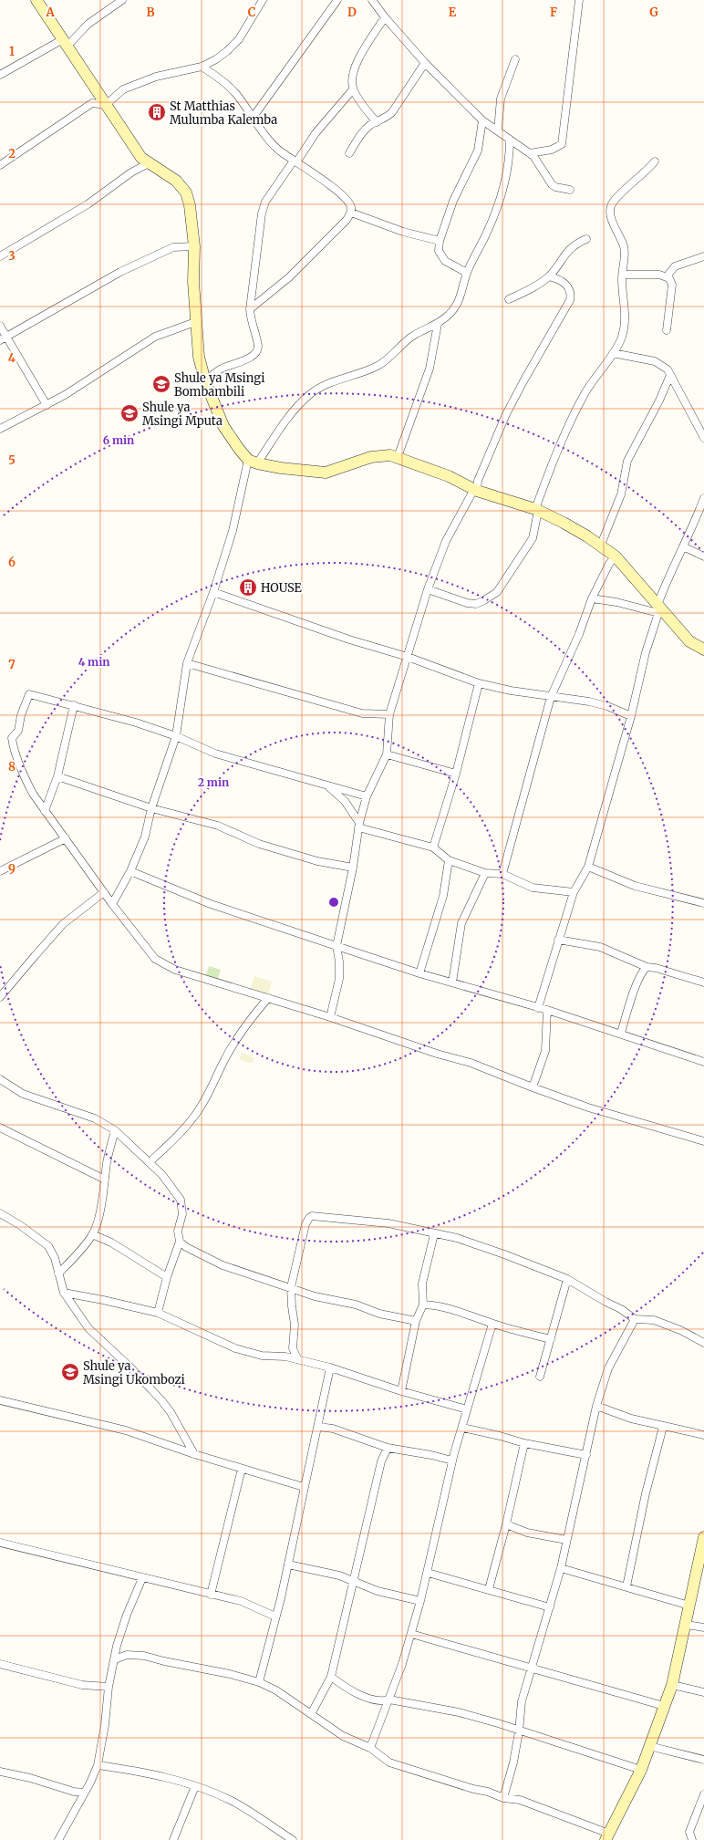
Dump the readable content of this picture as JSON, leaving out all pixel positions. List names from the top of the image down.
{
  "places": {
    "building": ["St Matthias Mulumba Kalemba", "HOUSE"],
    "school or university": ["Shule ya Msingi Bombambili", "Shule ya Msingi Mputa", "Shule ya Msingi Ukombozi"]
  },
  "grid": {
    "columns": [
      "A",
      "B",
      "C",
      "D",
      "E",
      "F",
      "G"
    ],
    "rows": [
      "1",
      "2",
      "3",
      "4",
      "5",
      "6",
      "7",
      "8",
      "9"
    ]
  },
  "rings": ["6 min", "4 min", "2 min"]
}
